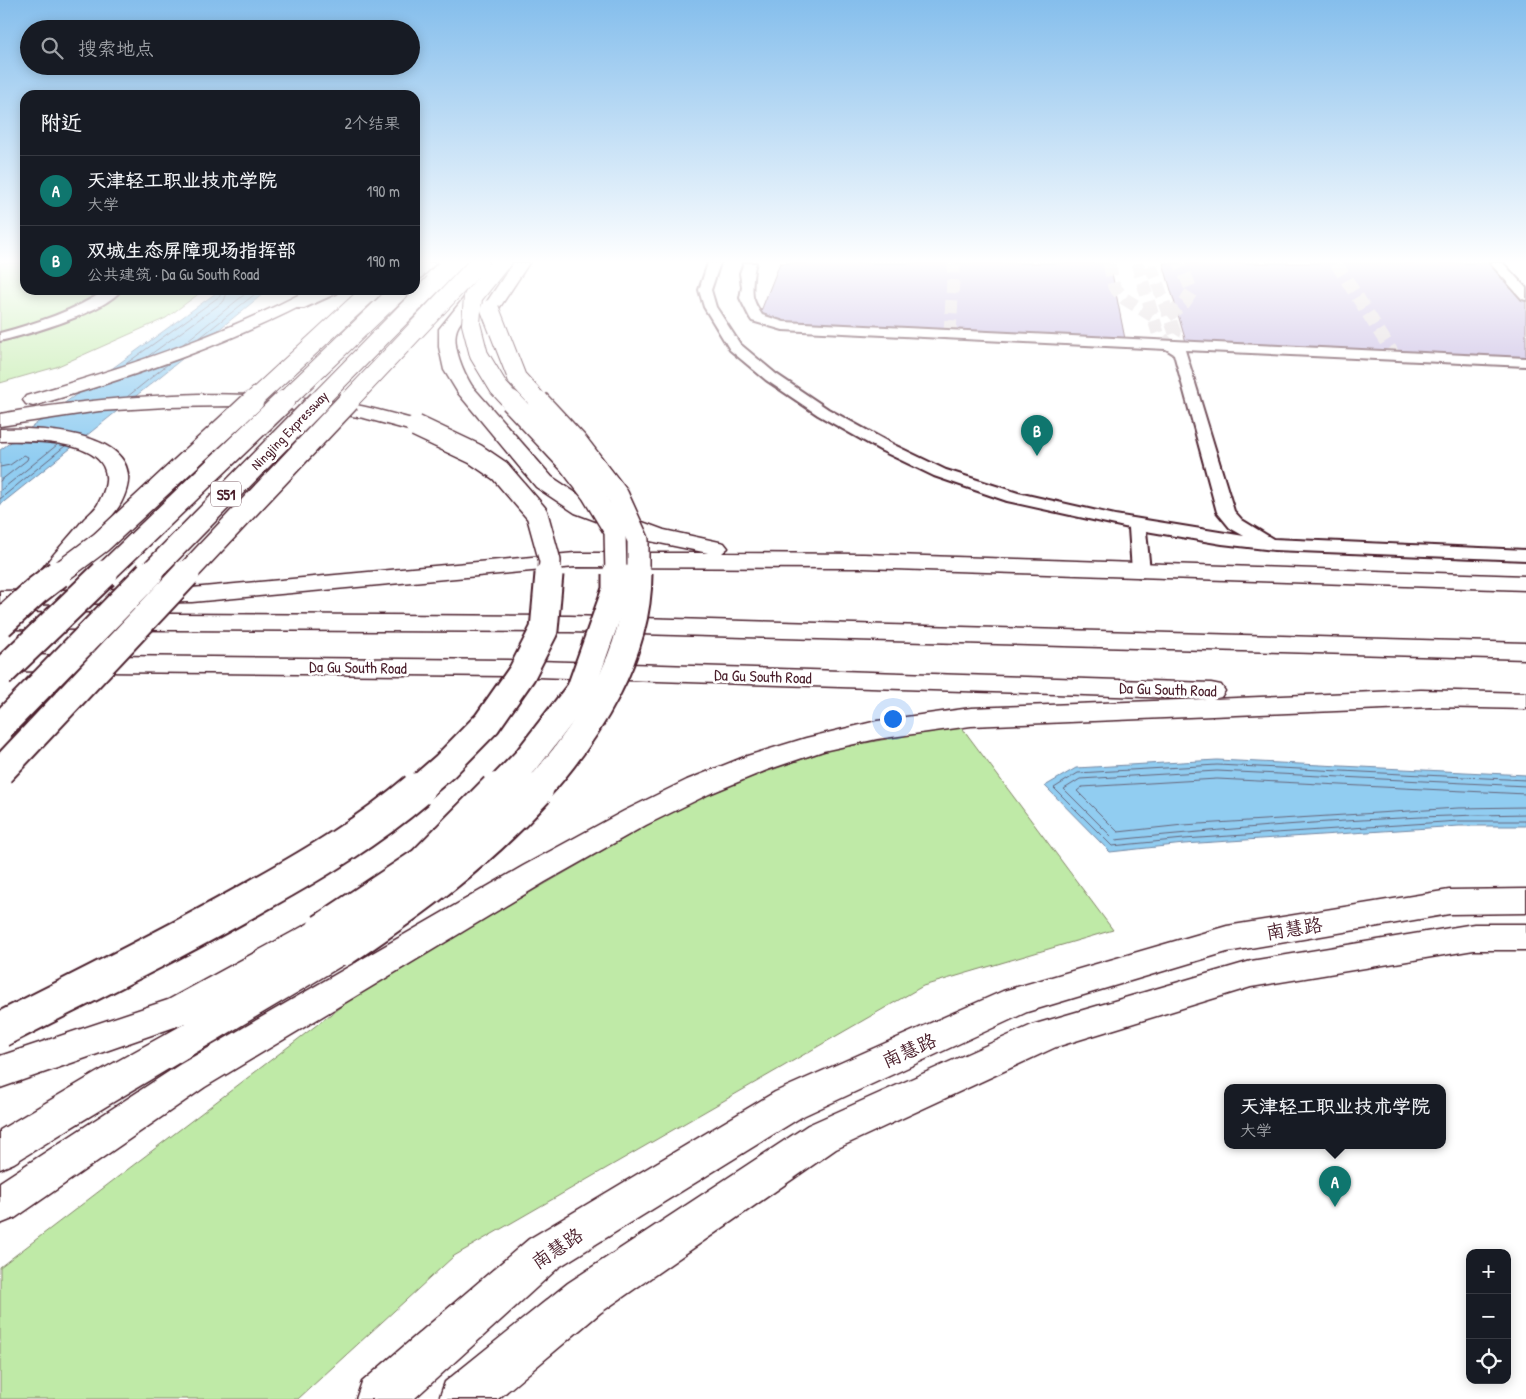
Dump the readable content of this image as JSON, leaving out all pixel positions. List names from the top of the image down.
{
  "streets": {
    "main road": [
      "Ningjing Expressway",
      "S51",
      "Da Gu South Road",
      "南慧路"
    ]
  },
  "page": {
    "search": "搜索地点",
    "heading": ["附近", "2个结果"],
    "list": [
      {
        "mark": "A",
        "name": "天津轻工职业技术学院",
        "note": "大学",
        "value": "190 m"
      },
      {
        "mark": "B",
        "name": "双城生态屏障现场指挥部",
        "note": "公共建筑 · Da Gu South Road",
        "value": "190 m"
      }
    ],
    "pins": ["B", "A"],
    "popup": ["天津轻工职业技术学院", "大学"],
    "map_buttons": ["+", "−"]
  }
}
